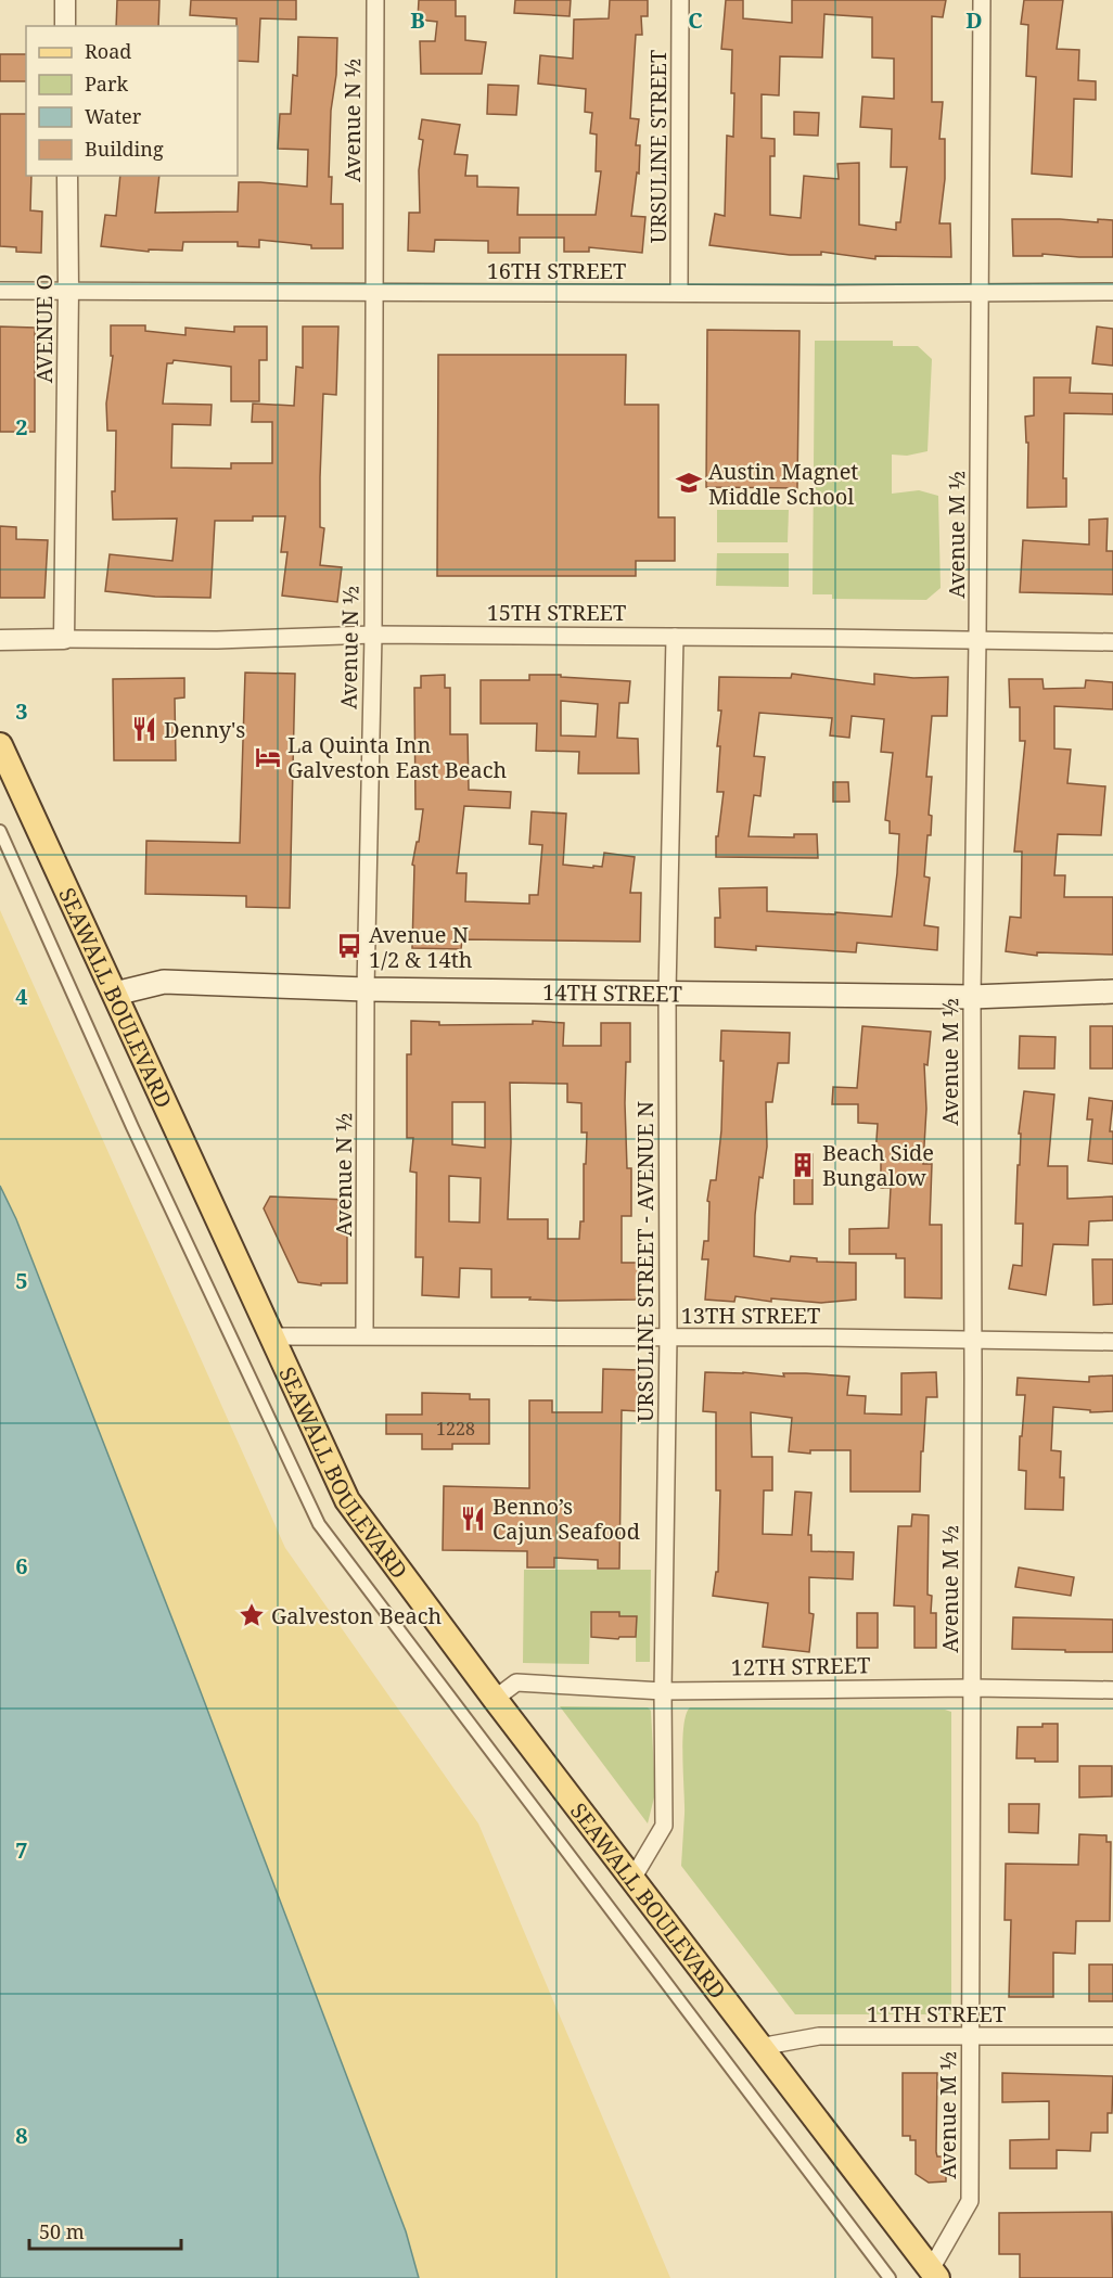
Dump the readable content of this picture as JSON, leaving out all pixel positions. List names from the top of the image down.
{
  "streets": {
    "main road": ["14TH STREET", "SEAWALL BOULEVARD"],
    "street": [
      "Avenue N ½",
      "URSULINE STREET",
      "16TH STREET",
      "AVENUE O",
      "Avenue M ½",
      "15TH STREET",
      "URSULINE STREET - AVENUE N",
      "13TH STREET",
      "12TH STREET",
      "11TH STREET"
    ]
  },
  "crossings": [
    ["Avenue N ½", "16TH STREET"],
    ["Avenue N ½", "15TH STREET"],
    ["Avenue N ½", "14TH STREET"],
    ["Avenue N ½", "13TH STREET"],
    ["URSULINE STREET", "16TH STREET"],
    ["16TH STREET", "AVENUE O"],
    ["16TH STREET", "Avenue M ½"],
    ["AVENUE O", "15TH STREET"],
    ["Avenue M ½", "15TH STREET"],
    ["Avenue M ½", "14TH STREET"],
    ["Avenue M ½", "SEAWALL BOULEVARD"],
    ["Avenue M ½", "13TH STREET"],
    ["Avenue M ½", "12TH STREET"],
    ["Avenue M ½", "11TH STREET"],
    ["15TH STREET", "URSULINE STREET - AVENUE N"],
    ["14TH STREET", "SEAWALL BOULEVARD"],
    ["14TH STREET", "URSULINE STREET - AVENUE N"],
    ["SEAWALL BOULEVARD", "URSULINE STREET - AVENUE N"],
    ["SEAWALL BOULEVARD", "13TH STREET"],
    ["SEAWALL BOULEVARD", "12TH STREET"],
    ["SEAWALL BOULEVARD", "11TH STREET"],
    ["URSULINE STREET - AVENUE N", "13TH STREET"],
    ["URSULINE STREET - AVENUE N", "12TH STREET"]
  ],
  "places": {
    "school or university": ["Austin Magnet Middle School"],
    "restaurant": ["Denny's", "Benno’s Cajun Seafood"],
    "hotel": ["La Quinta Inn Galveston East Beach"],
    "bus stop": ["Avenue N 1/2 & 14th"],
    "building": ["Beach Side Bungalow"],
    "place": ["Galveston Beach"]
  },
  "house_numbers": ["1228"],
  "legend": [
    "Road",
    "Park",
    "Water",
    "Building"
  ],
  "scale_bar": "50 m",
  "grid": {
    "columns": ["B", "C", "D"],
    "rows": [
      "2",
      "3",
      "4",
      "5",
      "6",
      "7",
      "8"
    ]
  }
}
